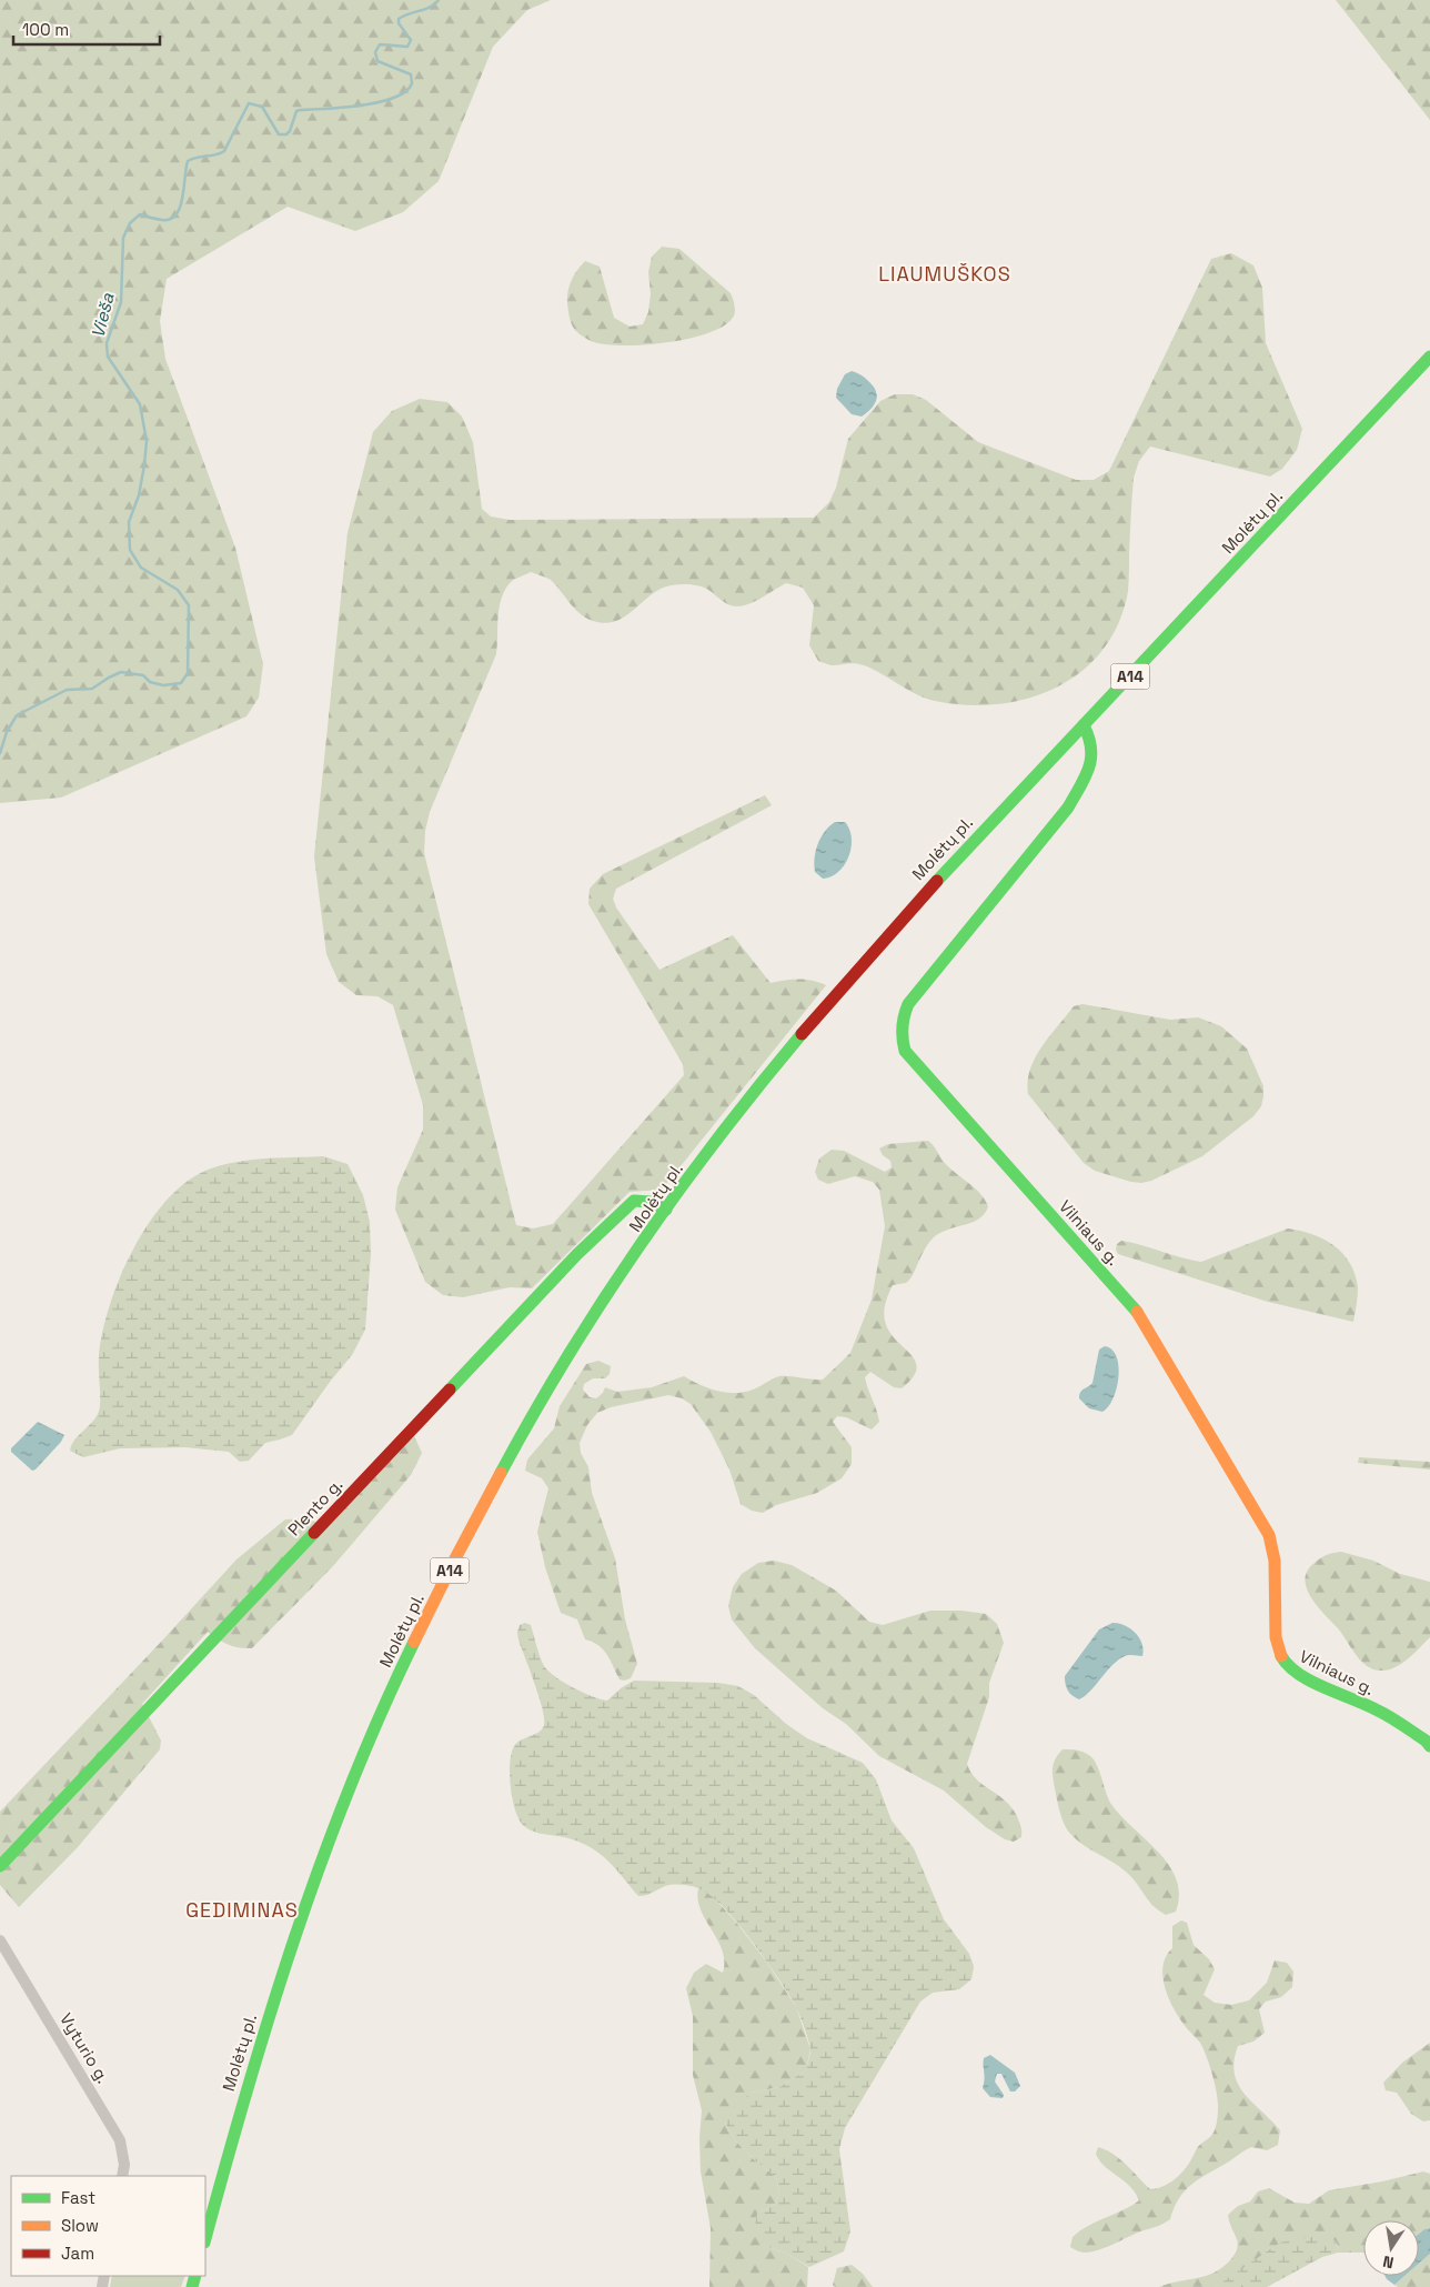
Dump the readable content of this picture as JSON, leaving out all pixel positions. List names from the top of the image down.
{
  "streets": {
    "main road": [
      "Molėtų pl.",
      "A14",
      "Vilniaus g.",
      "Plento g."
    ],
    "street": ["Vyturio g."]
  },
  "crossings": [
    ["Molėtų pl.", "Vilniaus g."],
    ["Molėtų pl.", "Plento g."]
  ],
  "districts": ["LIAUMUŠKOS", "GEDIMINAS"],
  "water": ["Vieša"],
  "legend": ["Fast", "Slow", "Jam"],
  "scale_bar": "100 m",
  "north": "bottom"
}
